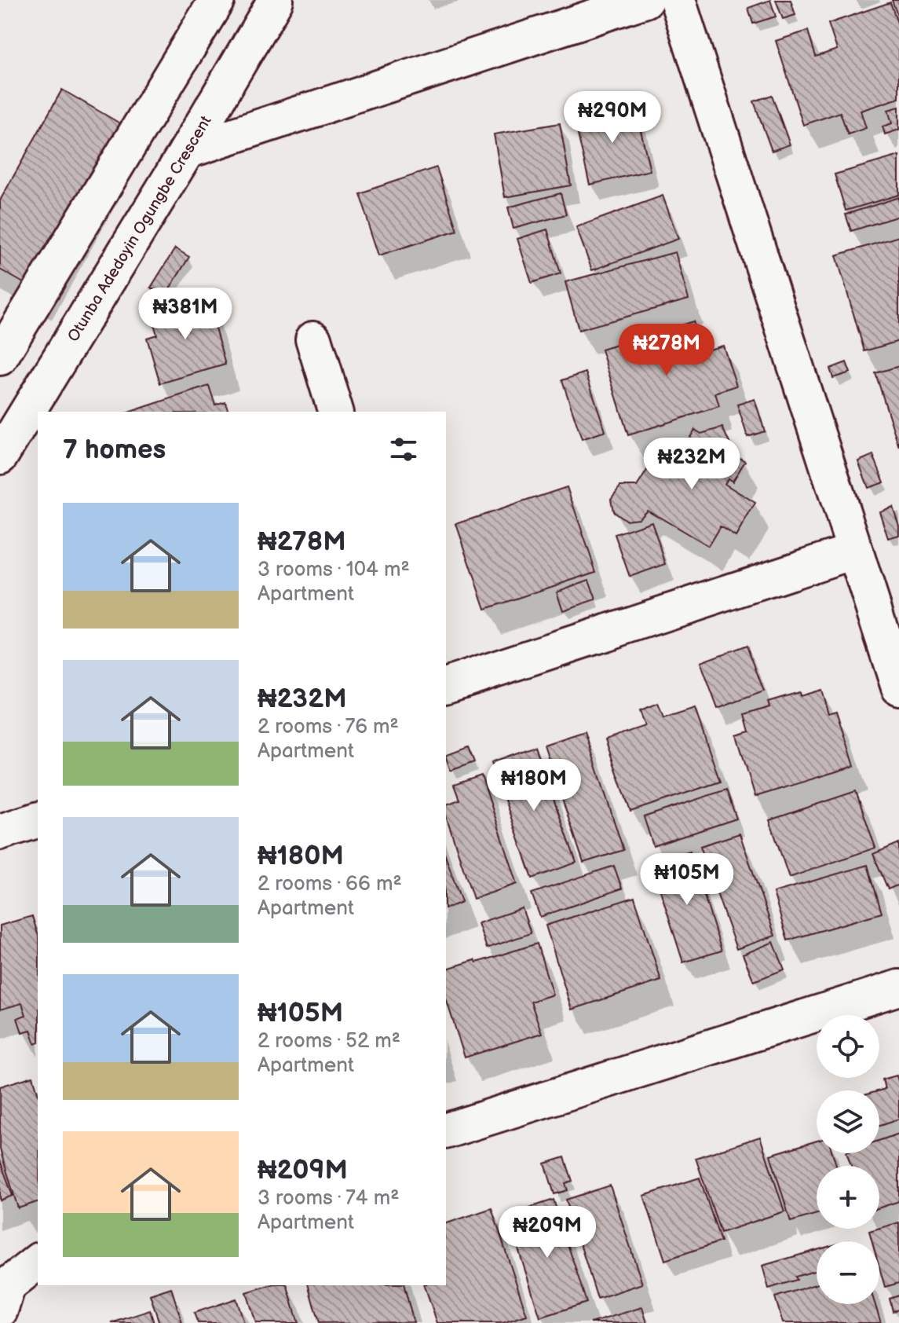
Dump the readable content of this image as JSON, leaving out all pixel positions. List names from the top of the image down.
{
  "streets": {
    "street": ["Otunba Adedoyin Ogungbe Crescent"]
  },
  "page": {
    "price": [
      "₦290M",
      "₦381M",
      "₦278M",
      "₦232M",
      "₦180M",
      "₦105M",
      "₦209M"
    ],
    "heading": "7 homes",
    "list": [
      {
        "name": "₦278M",
        "note": "3 rooms · 104 m² · Apartment"
      },
      {
        "name": "₦232M",
        "note": "2 rooms · 76 m² · Apartment"
      },
      {
        "name": "₦180M",
        "note": "2 rooms · 66 m² · Apartment"
      },
      {
        "name": "₦105M",
        "note": "2 rooms · 52 m² · Apartment"
      },
      {
        "name": "₦209M",
        "note": "3 rooms · 74 m² · Apartment"
      }
    ],
    "map_buttons": ["+", "−"]
  }
}
